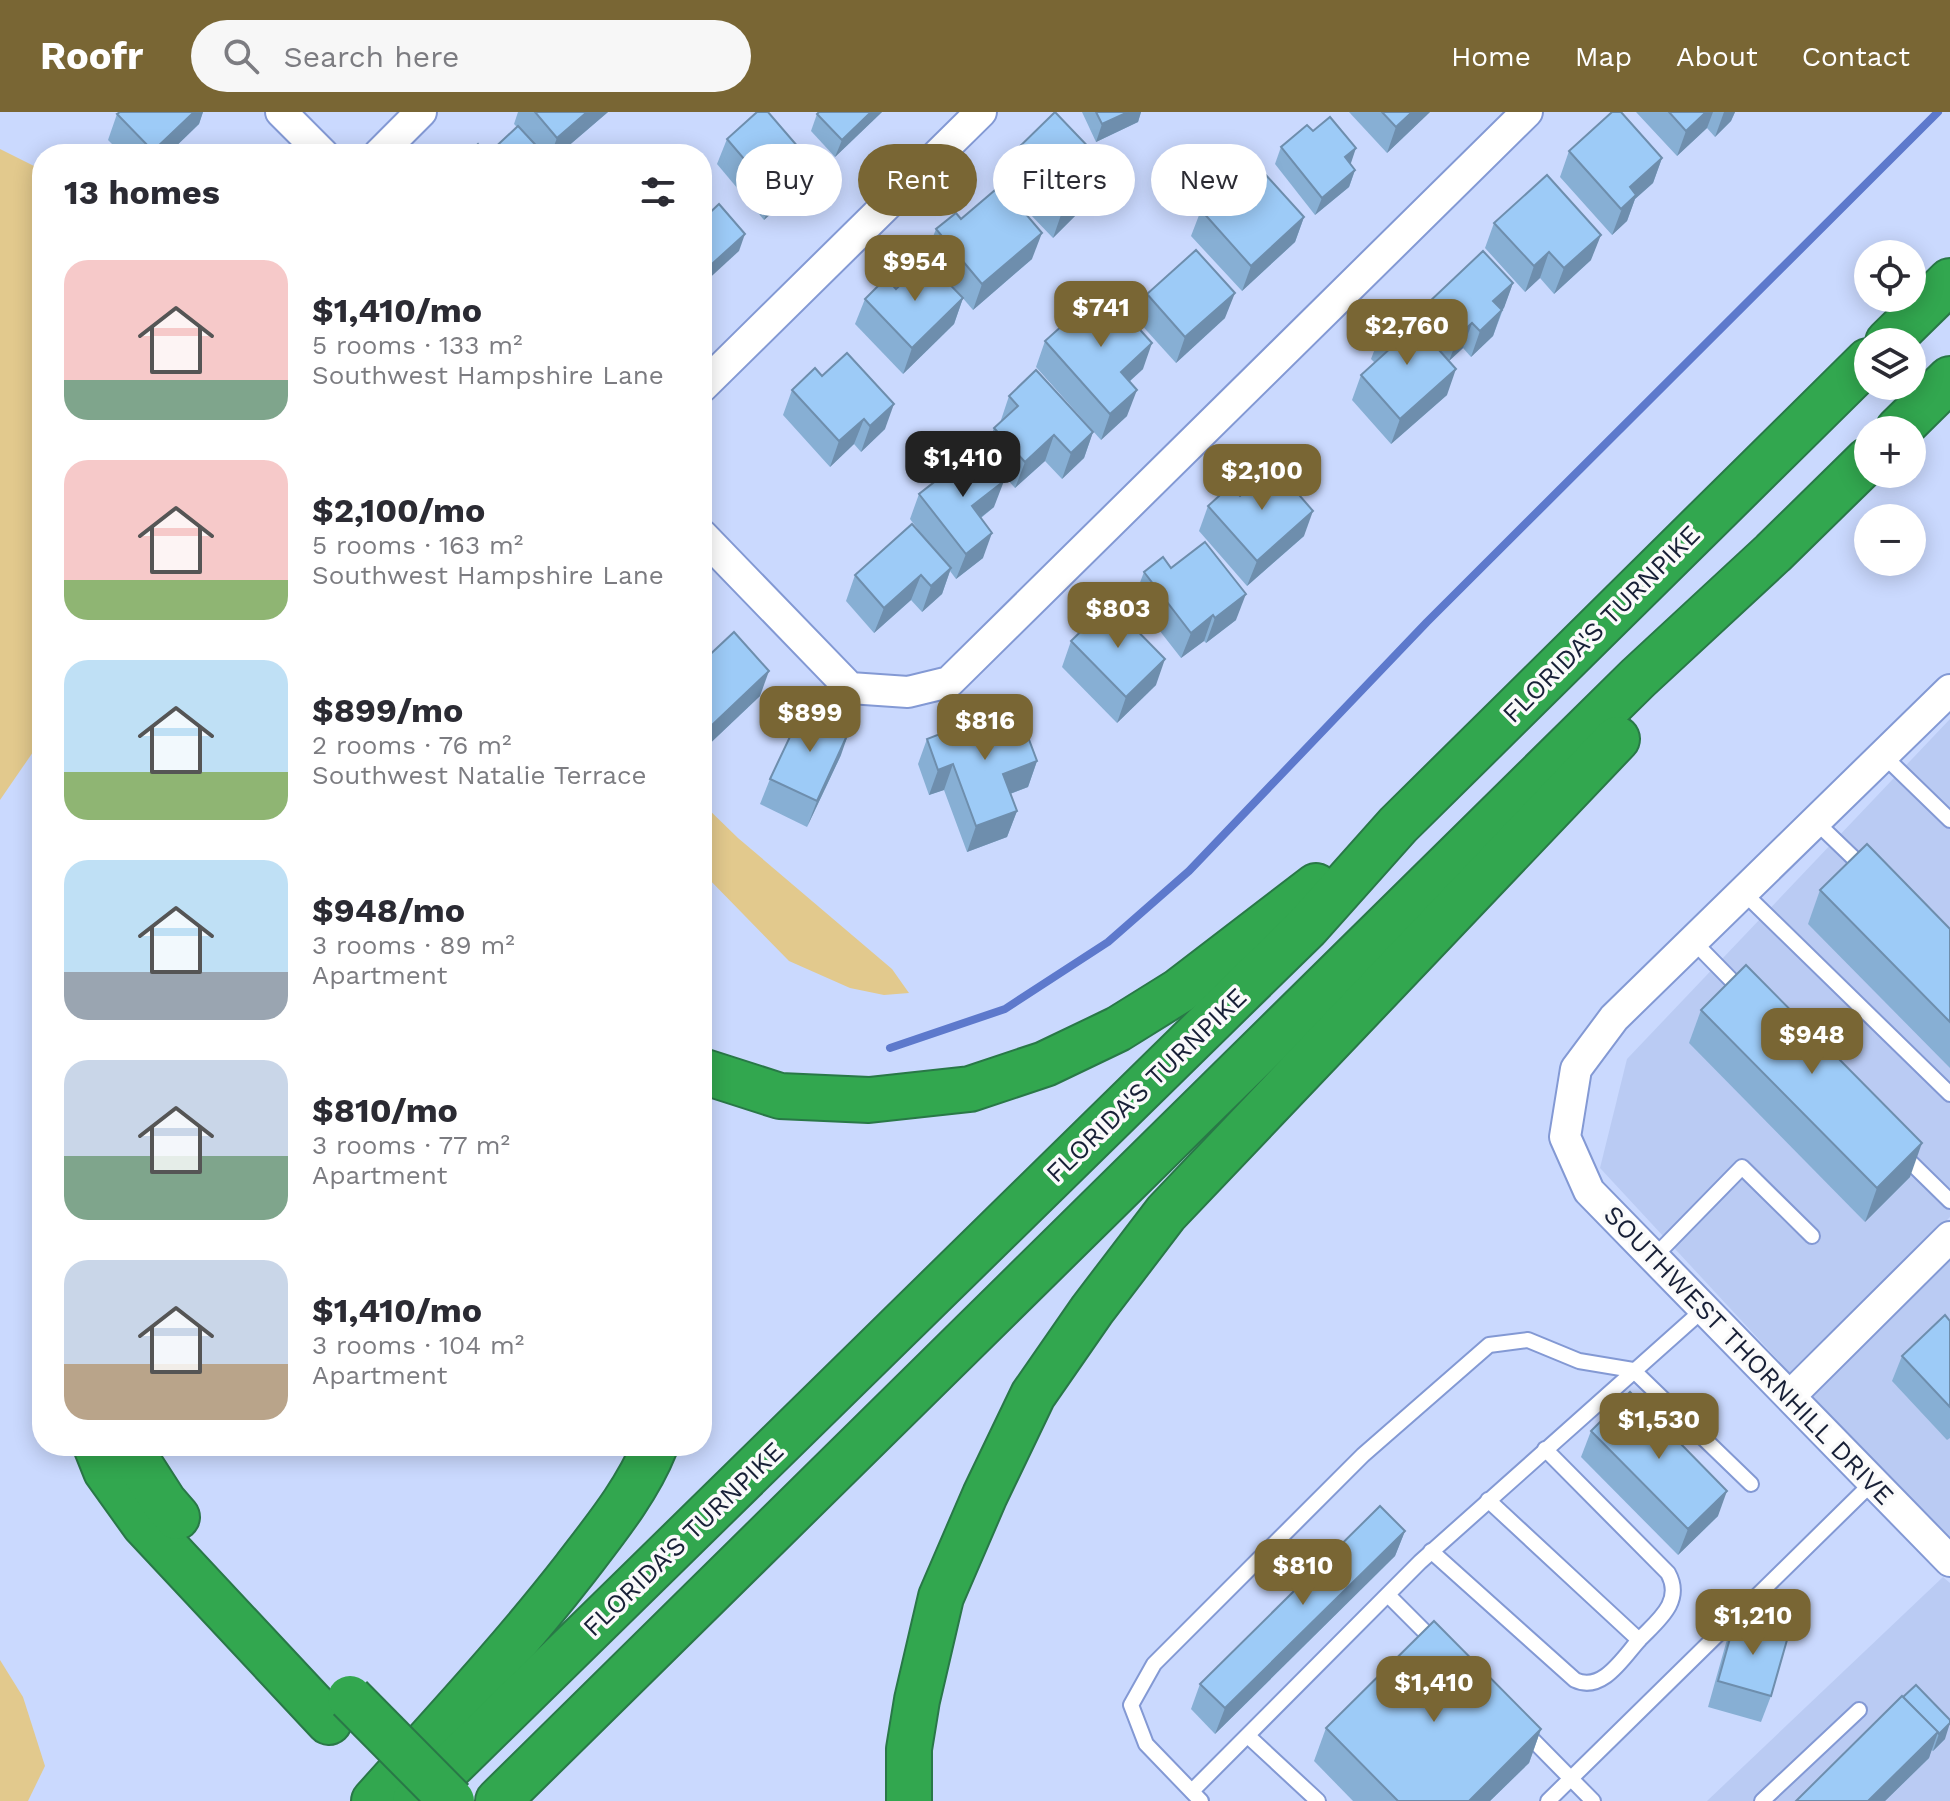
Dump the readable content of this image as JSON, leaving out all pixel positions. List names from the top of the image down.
{
  "streets": {
    "highway": ["FLORIDA'S TURNPIKE"],
    "street": ["SOUTHWEST THORNHILL DRIVE"]
  },
  "page": {
    "header": "Roofr",
    "search": "Search here",
    "nav": [
      "Home",
      "Map",
      "About",
      "Contact"
    ],
    "chip": [
      "Buy",
      "Rent",
      "Filters",
      "New"
    ],
    "heading": "13 homes",
    "price": [
      "$954",
      "$741",
      "$2,760",
      "$1,410",
      "$2,100",
      "$803",
      "$899",
      "$816",
      "$948",
      "$1,530",
      "$810",
      "$1,210",
      "$1,410"
    ],
    "map_buttons": ["+", "−"],
    "list": [
      {
        "name": "$1,410/mo",
        "note": "5 rooms · 133 m² · Southwest Hampshire Lane"
      },
      {
        "name": "$2,100/mo",
        "note": "5 rooms · 163 m² · Southwest Hampshire Lane"
      },
      {
        "name": "$899/mo",
        "note": "2 rooms · 76 m² · Southwest Natalie Terrace"
      },
      {
        "name": "$948/mo",
        "note": "3 rooms · 89 m² · Apartment"
      },
      {
        "name": "$810/mo",
        "note": "3 rooms · 77 m² · Apartment"
      },
      {
        "name": "$1,410/mo",
        "note": "3 rooms · 104 m² · Apartment"
      }
    ]
  }
}
